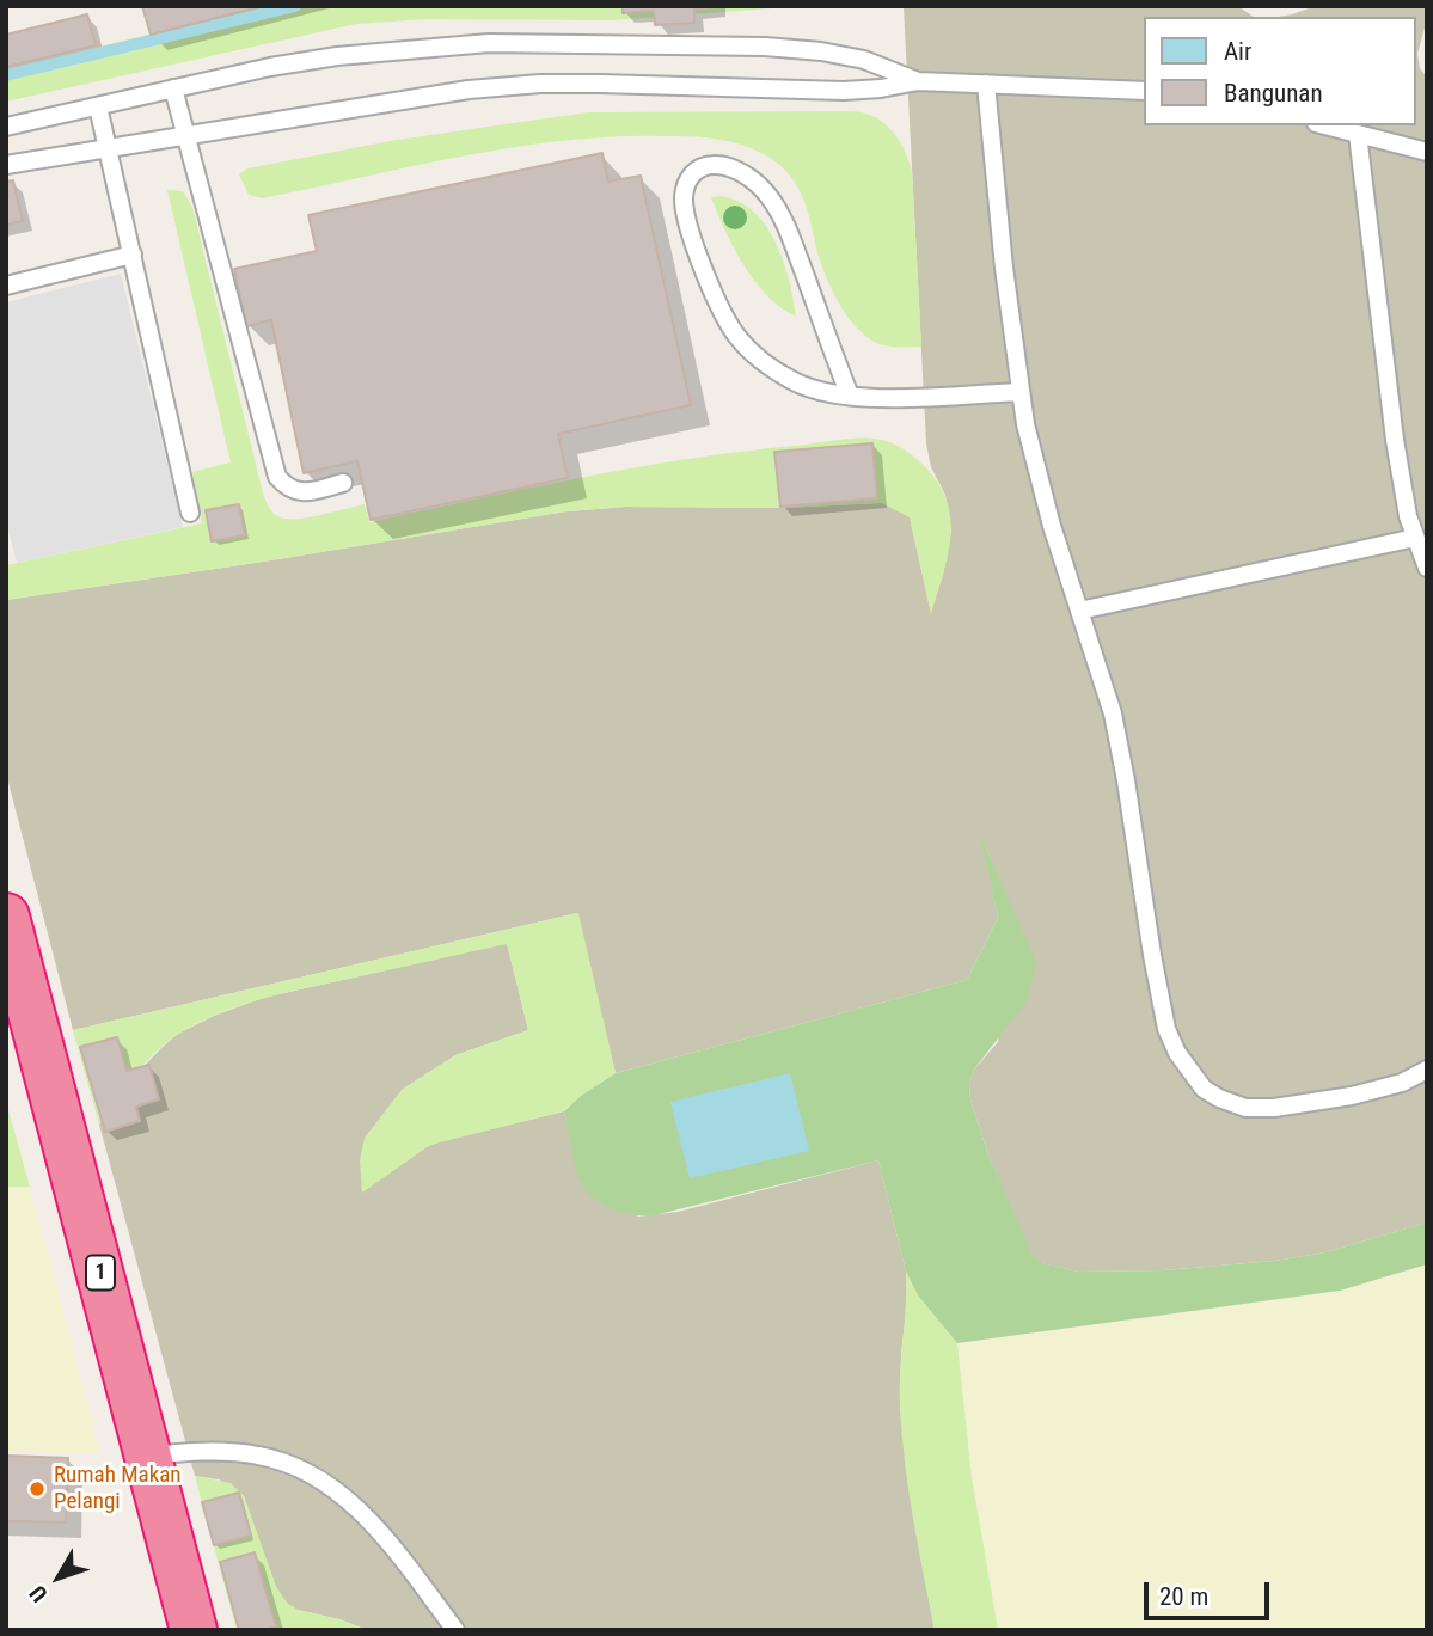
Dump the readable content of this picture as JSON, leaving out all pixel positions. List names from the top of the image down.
{
  "streets": {
    "highway": ["1"]
  },
  "places": ["Rumah Makan Pelangi"],
  "legend": ["Air", "Bangunan"],
  "scale_bar": "20 m",
  "north": "bottom left"
}
